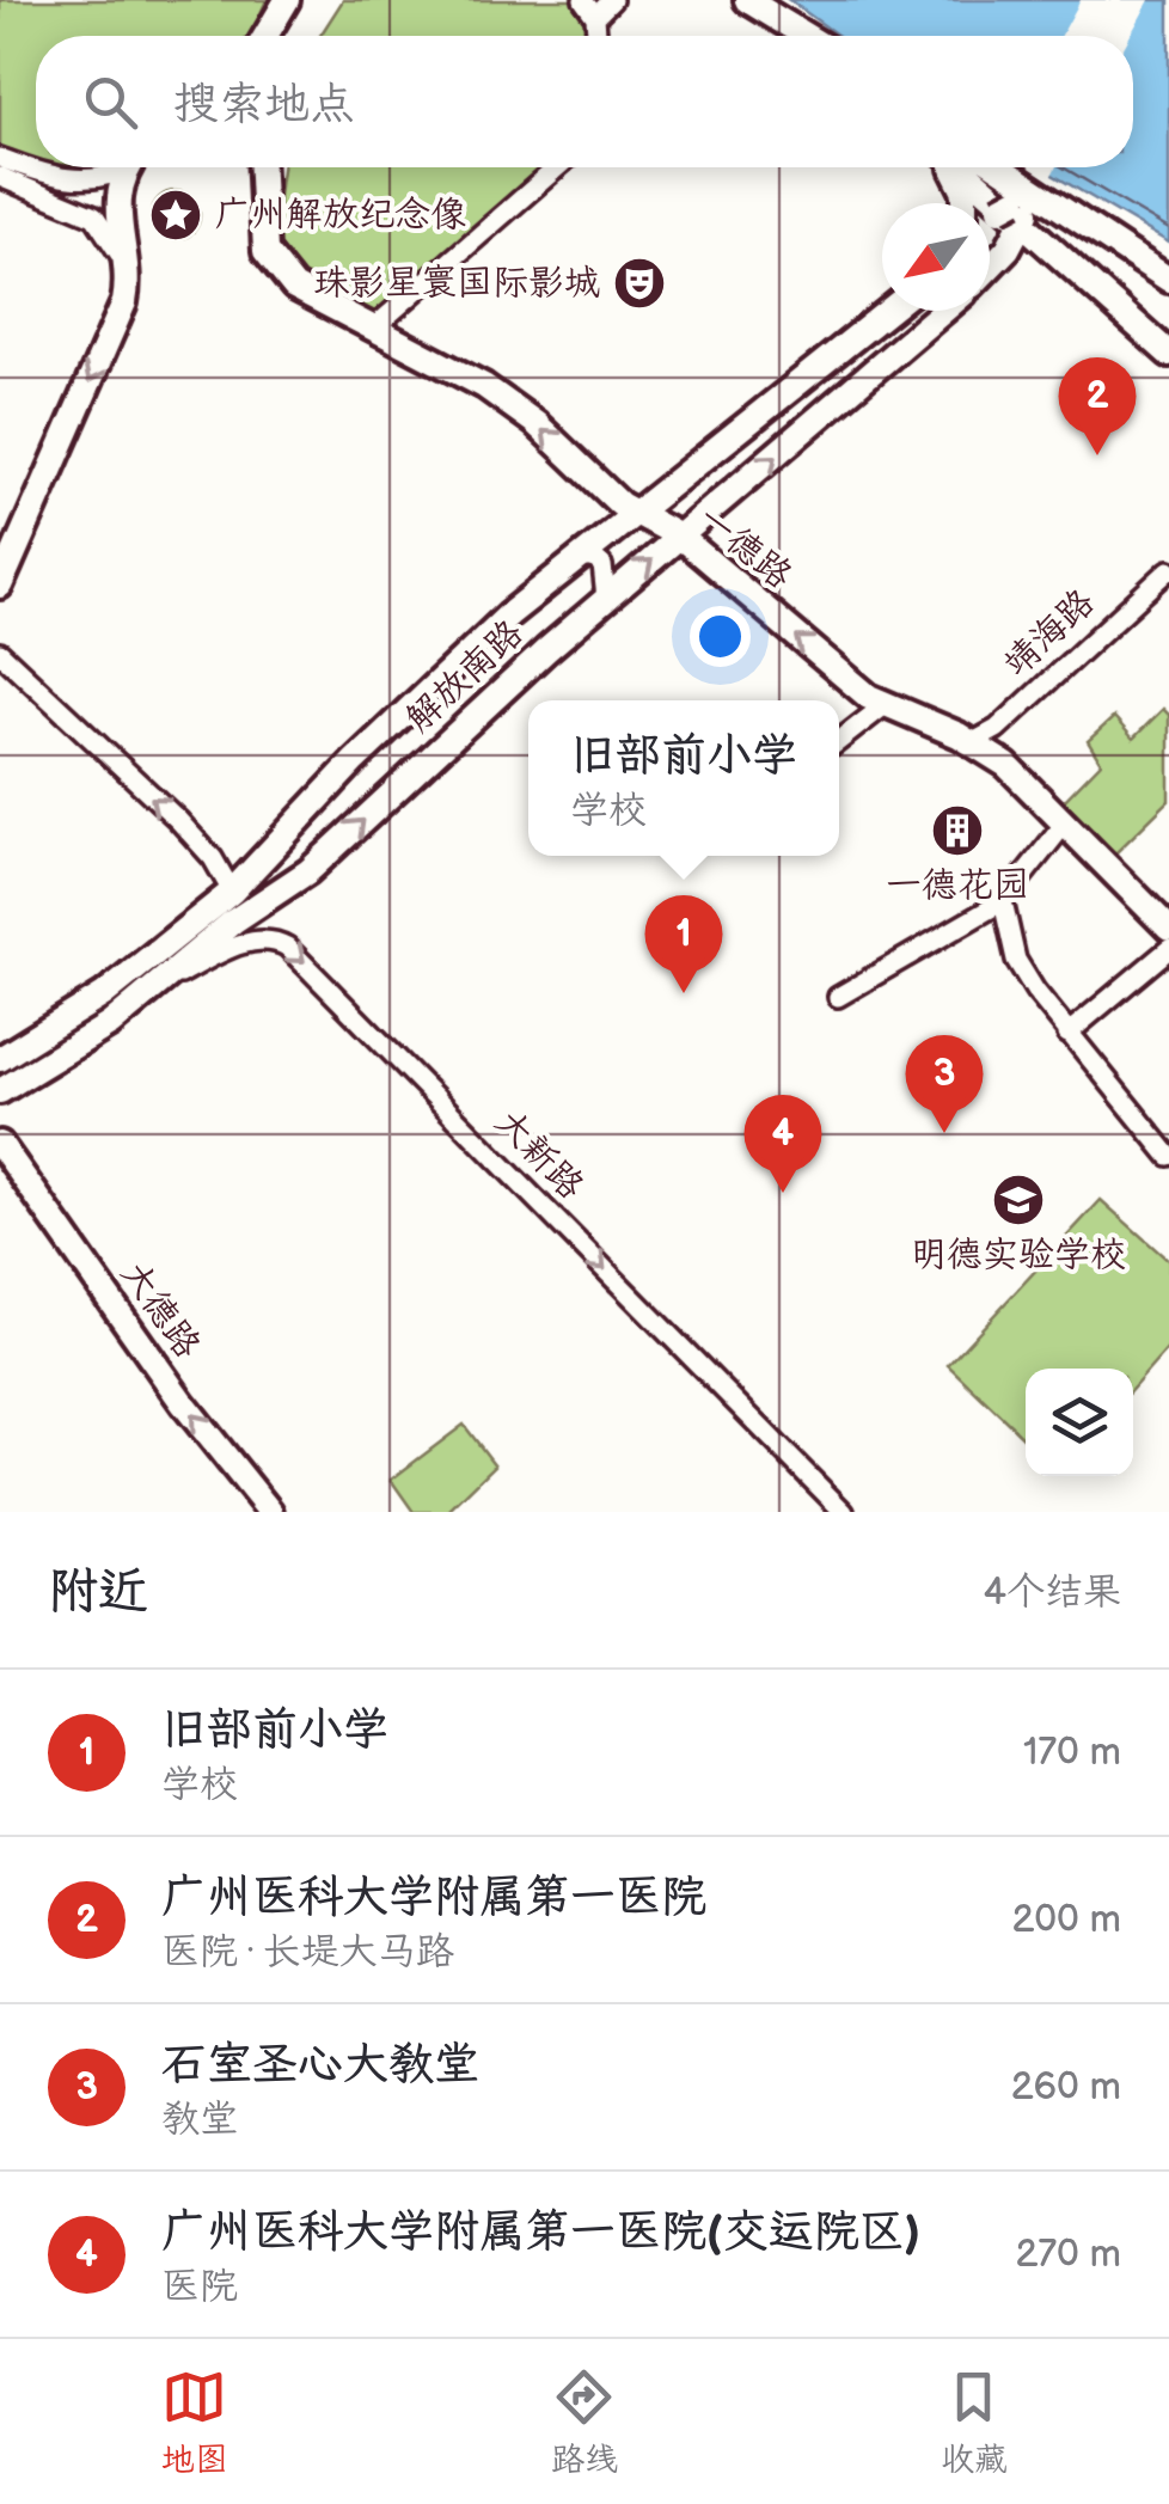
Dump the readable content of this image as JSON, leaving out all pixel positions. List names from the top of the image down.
{
  "streets": {
    "main road": ["一德路", "解放南路", "大德路"],
    "street": ["靖海路", "大新路"]
  },
  "crossings": [
    ["一德路", "靖海路"],
    ["一德路", "解放南路"],
    ["解放南路", "大新路"]
  ],
  "one_way": ["一德路", "大新路", "大德路"],
  "places": {
    "place": ["广州解放纪念像"],
    "theatre": ["珠影星寰国际影城"],
    "building": ["一德花园"],
    "school or university": ["明德实验学校"]
  },
  "north": "bottom left",
  "page": {
    "search": "搜索地点",
    "pins": [
      "2",
      "1",
      "3",
      "4"
    ],
    "popup": ["旧部前小学", "学校"],
    "heading": ["附近", "4个结果"],
    "list": [
      {
        "mark": "1",
        "name": "旧部前小学",
        "note": "学校",
        "value": "170 m"
      },
      {
        "mark": "2",
        "name": "广州医科大学附属第一医院",
        "note": "医院 · 长堤大马路",
        "value": "200 m"
      },
      {
        "mark": "3",
        "name": "石室圣心大教堂",
        "note": "教堂",
        "value": "260 m"
      },
      {
        "mark": "4",
        "name": "广州医科大学附属第一医院(交运院区)",
        "note": "医院",
        "value": "270 m"
      }
    ],
    "nav": ["地图", "路线", "收藏"]
  }
}
